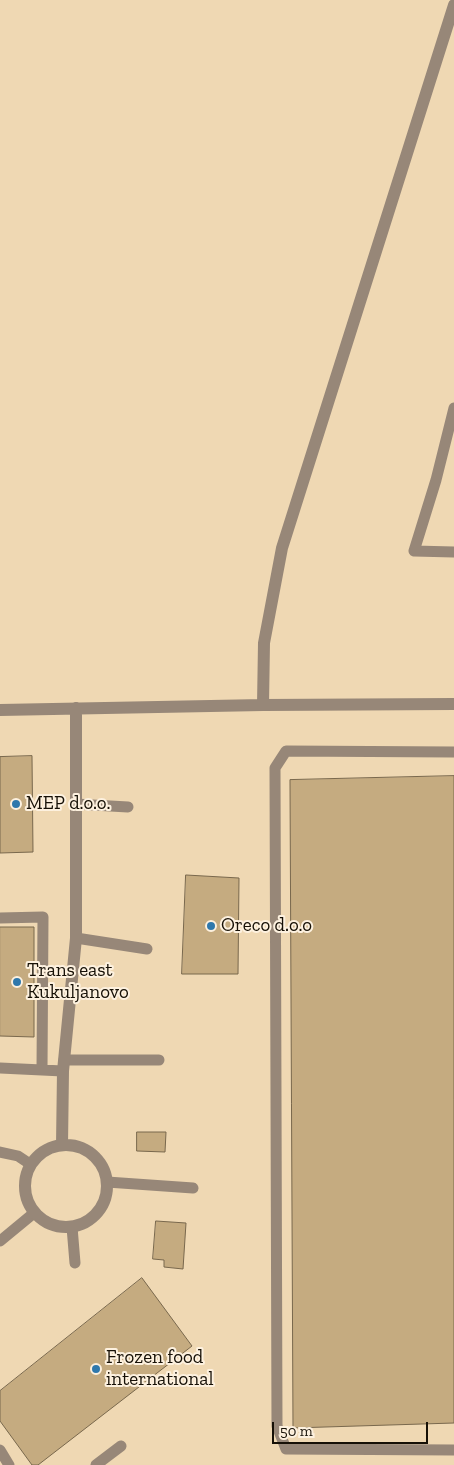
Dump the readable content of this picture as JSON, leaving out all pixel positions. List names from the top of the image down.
{
  "places": [
    "MEP d.o.o.",
    "Oreco d.o.o",
    "Trans east Kukuljanovo",
    "Frozen food international"
  ],
  "scale_bar": "50 m"
}
